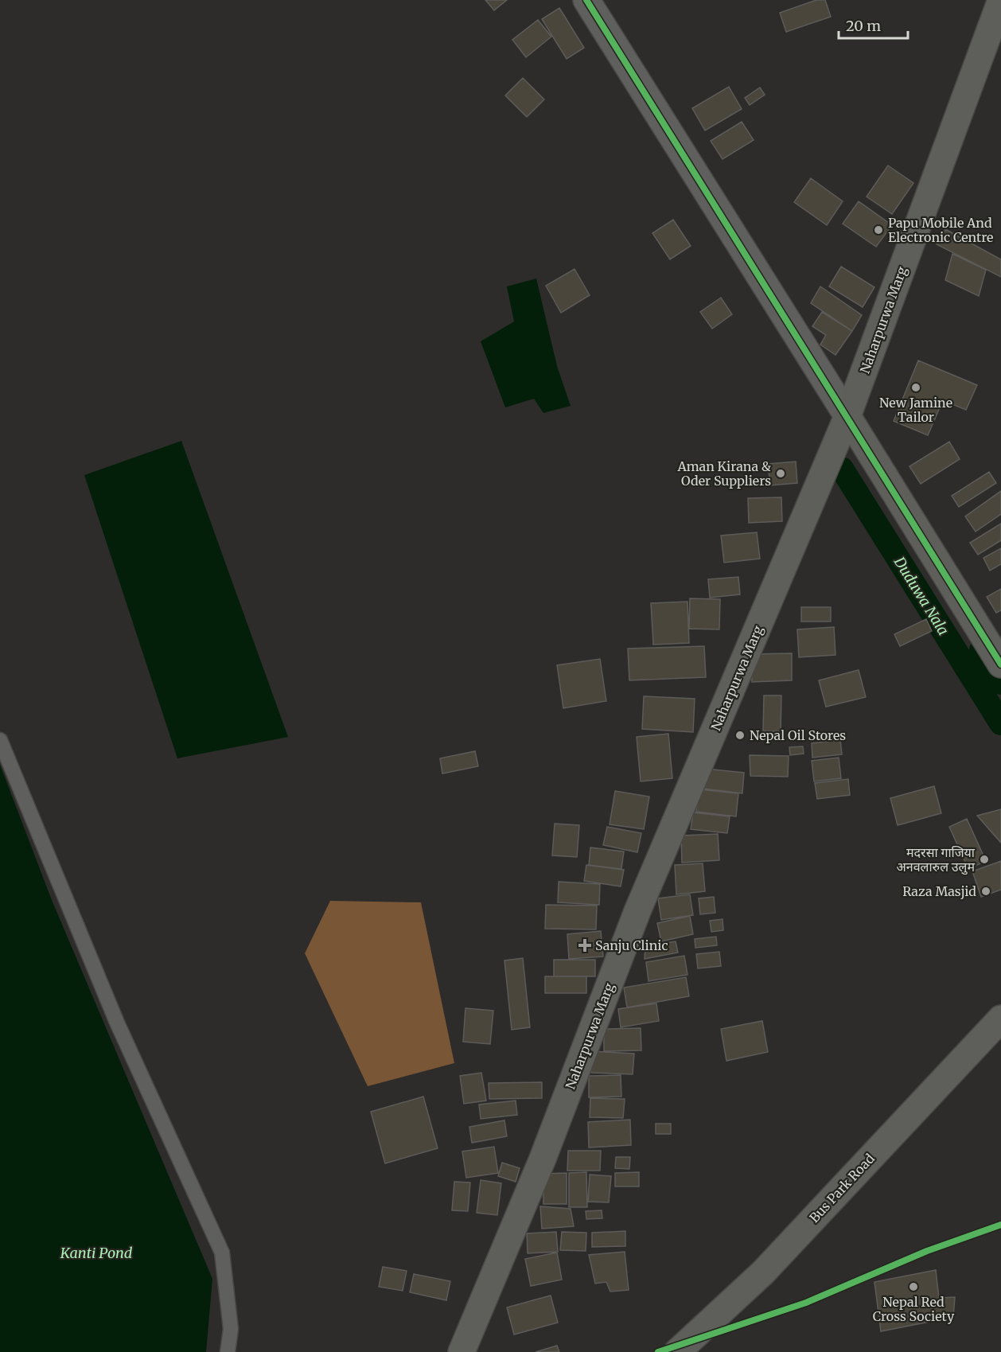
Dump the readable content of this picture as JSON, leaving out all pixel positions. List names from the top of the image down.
{
  "streets": {
    "main road": ["Naharpurwa Marg", "Bus Park Road"]
  },
  "water": ["Duduwa Nala", "Kanti Pond"],
  "places": {
    "other": [
      "Papu Mobile And Electronic Centre",
      "New Jamine Tailor",
      "Aman Kirana & Oder Suppliers",
      "Nepal Oil Stores",
      "मदरसा गाजिया अनवलारुल उलुम",
      "Raza Masjid",
      "Nepal Red Cross Society"
    ],
    "health": ["Sanju Clinic"]
  },
  "scale_bar": "20 m"
}
